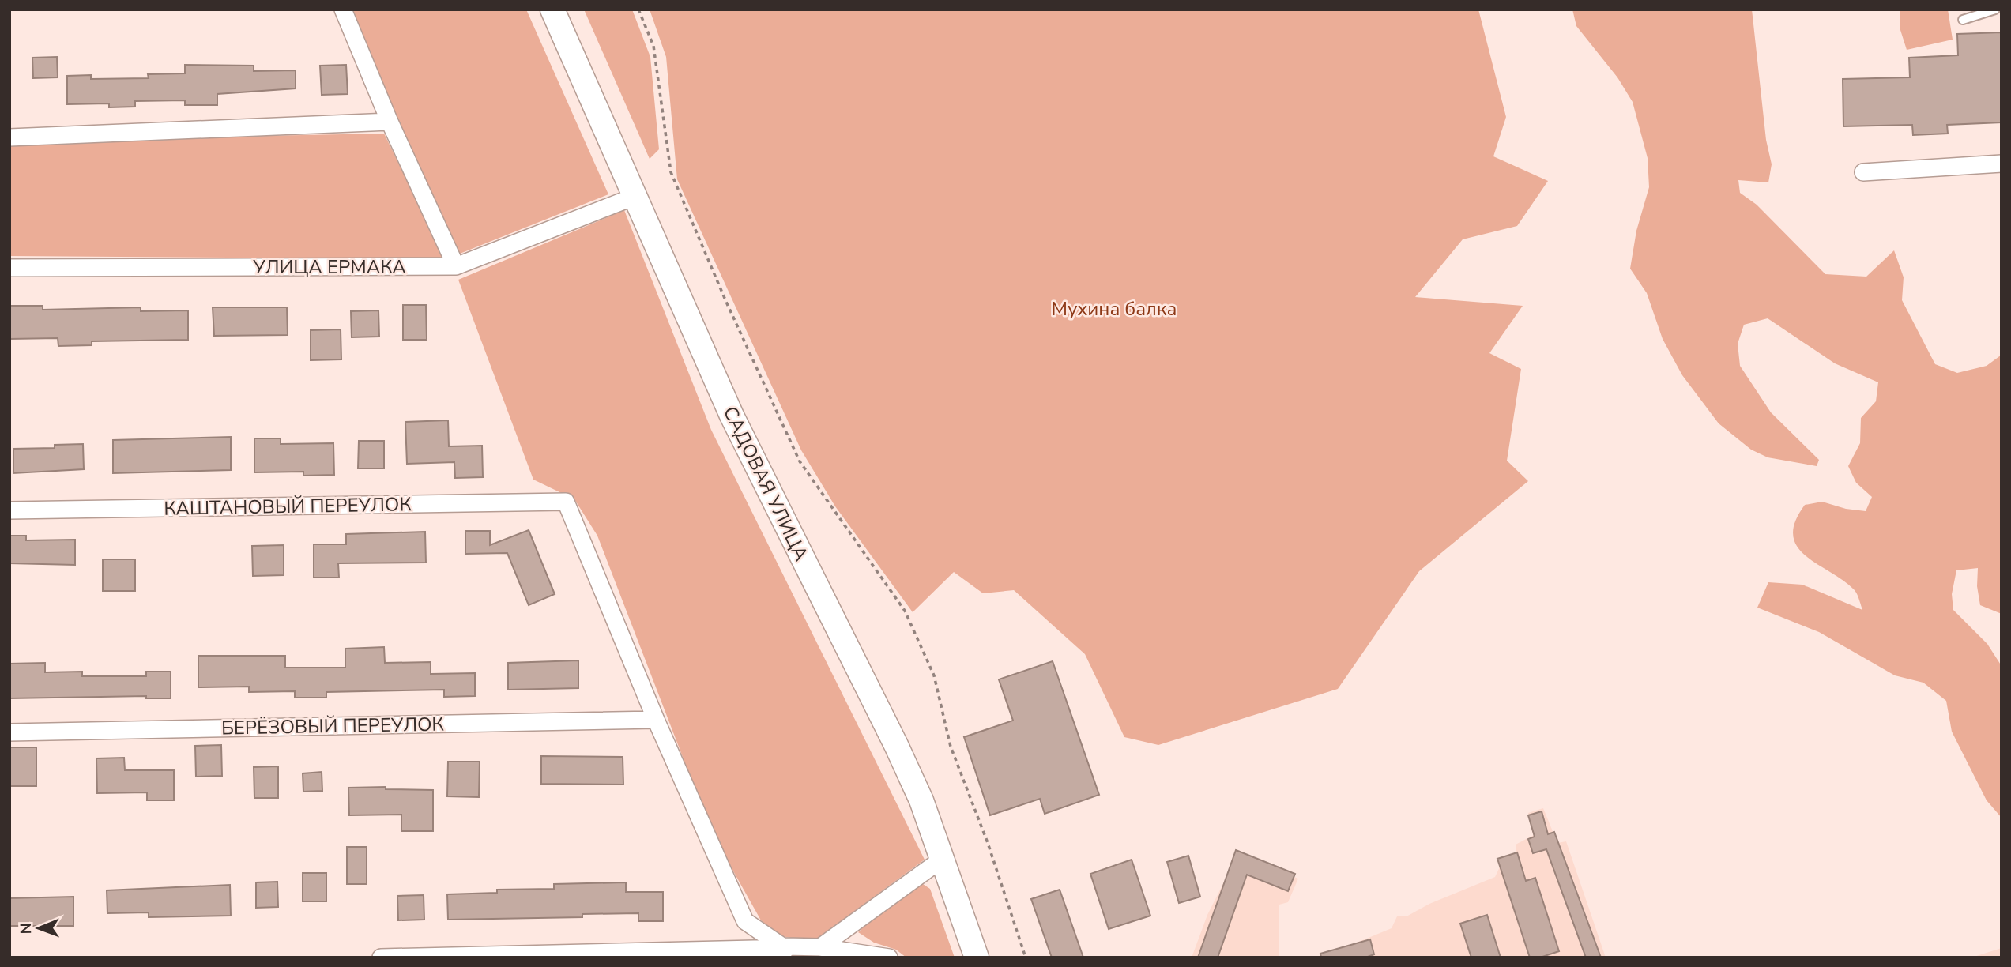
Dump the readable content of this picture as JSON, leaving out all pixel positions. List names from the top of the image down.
{
  "streets": {
    "main road": ["САДОВАЯ УЛИЦА"],
    "street": ["УЛИЦА ЕРМАКА", "КАШТАНОВЫЙ ПЕРЕУЛОК", "БЕРЁЗОВЫЙ ПЕРЕУЛОК"]
  },
  "crossings": [
    ["УЛИЦА ЕРМАКА", "САДОВАЯ УЛИЦА"],
    ["КАШТАНОВЫЙ ПЕРЕУЛОК", "БЕРЁЗОВЫЙ ПЕРЕУЛОК"]
  ],
  "parks": ["Мухина балка"],
  "north": "left"
}
